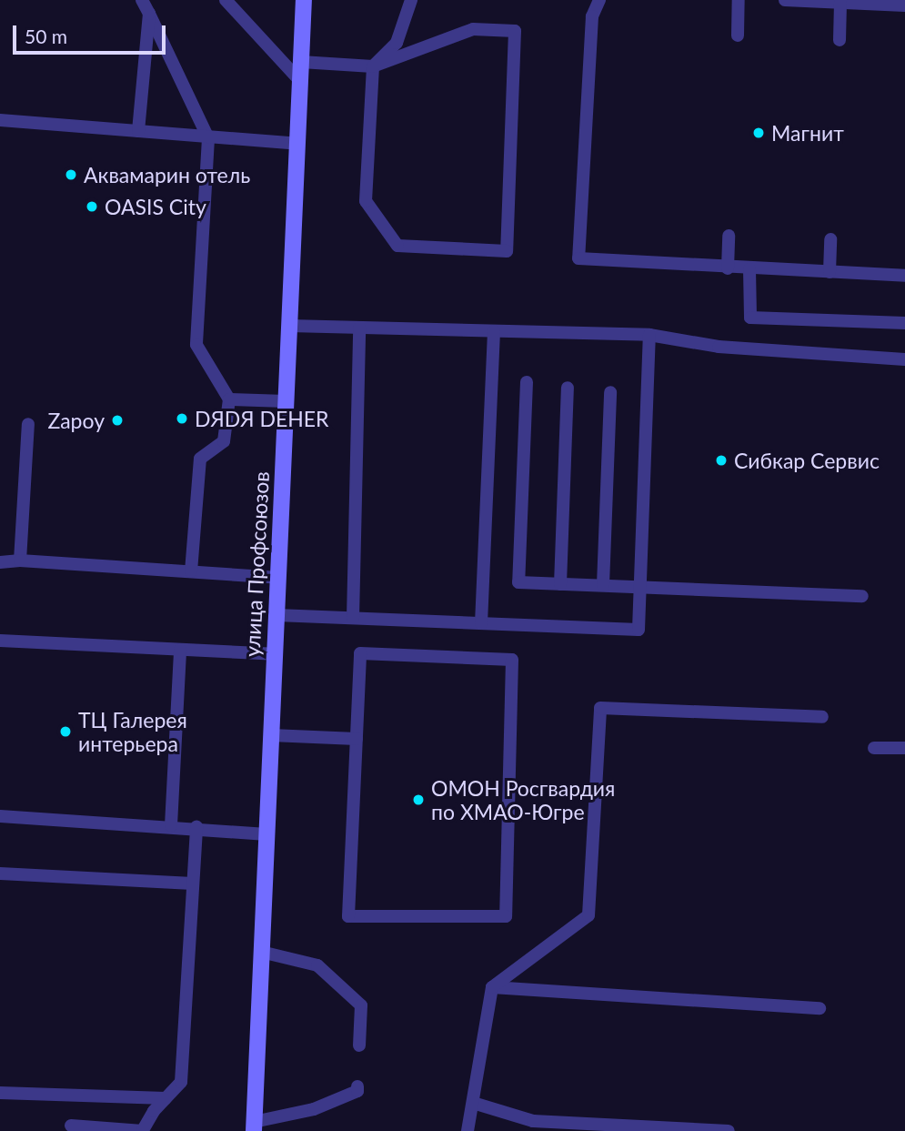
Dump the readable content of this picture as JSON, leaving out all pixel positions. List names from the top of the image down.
{
  "streets": {
    "main road": ["улица Профсоюзов"]
  },
  "places": [
    "Магнит",
    "Аквамарин отель",
    "OASIS City",
    "DЯDЯ DЕНЕR",
    "Zapoy",
    "Сибкар Сервис",
    "ТЦ Галерея интерьера",
    "ОМОН Росгвардия по ХМАО-Югре"
  ],
  "scale_bar": "50 m"
}
